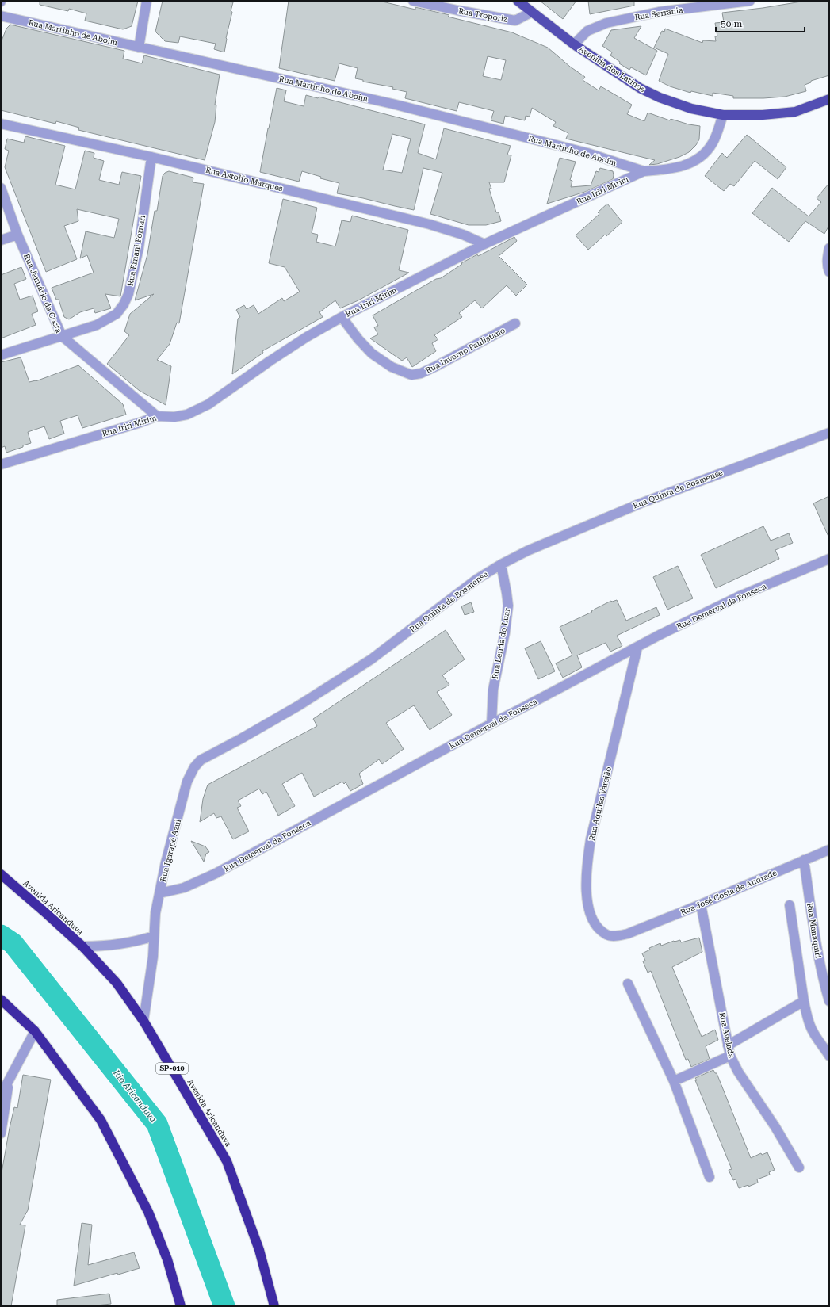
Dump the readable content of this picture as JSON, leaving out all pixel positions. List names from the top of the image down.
{
  "streets": {
    "highway": ["Avenida Aricanduva", "SP-010"],
    "main road": ["Avenida dos Latinos"],
    "street": [
      "Rua Serrania",
      "Rua Troporiz",
      "Rua Martinho de Aboim",
      "Rua Astolfo Marques",
      "Rua Iriri Mirim",
      "Rua Ernani Fornari",
      "Rua Januário da Costa",
      "Rua Inverno Paulistano",
      "Rua Quinta de Boamense",
      "Rua Demerval da Fonseca",
      "Rua Lenda do Luar",
      "Rua Aquiles Varejão",
      "Rua Igarapé Azul",
      "Rua José Costa de Andrade",
      "Rua Manaquiri",
      "Rua Avelada"
    ]
  },
  "crossings": [
    ["Rua Serrania", "Avenida dos Latinos"],
    ["Rua Troporiz", "Avenida dos Latinos"],
    ["Rua Martinho de Aboim", "Rua Iriri Mirim"],
    ["Avenida dos Latinos", "Rua Iriri Mirim"],
    ["Rua Astolfo Marques", "Rua Iriri Mirim"],
    ["Rua Astolfo Marques", "Rua Ernani Fornari"],
    ["Rua Iriri Mirim", "Rua Januário da Costa"],
    ["Rua Iriri Mirim", "Rua Inverno Paulistano"],
    ["Rua Ernani Fornari", "Rua Januário da Costa"],
    ["Rua Quinta de Boamense", "Rua Lenda do Luar"],
    ["Rua Quinta de Boamense", "Rua Igarapé Azul"],
    ["Rua Demerval da Fonseca", "Rua Lenda do Luar"],
    ["Rua Demerval da Fonseca", "Rua Aquiles Varejão"],
    ["Rua Demerval da Fonseca", "Rua Igarapé Azul"],
    ["Rua Aquiles Varejão", "Rua José Costa de Andrade"],
    ["Rua Igarapé Azul", "Avenida Aricanduva"],
    ["Rua José Costa de Andrade", "Rua Manaquiri"],
    ["Rua José Costa de Andrade", "Rua Avelada"]
  ],
  "water": ["Rio Aricanduva"],
  "scale_bar": "50 m"
}
